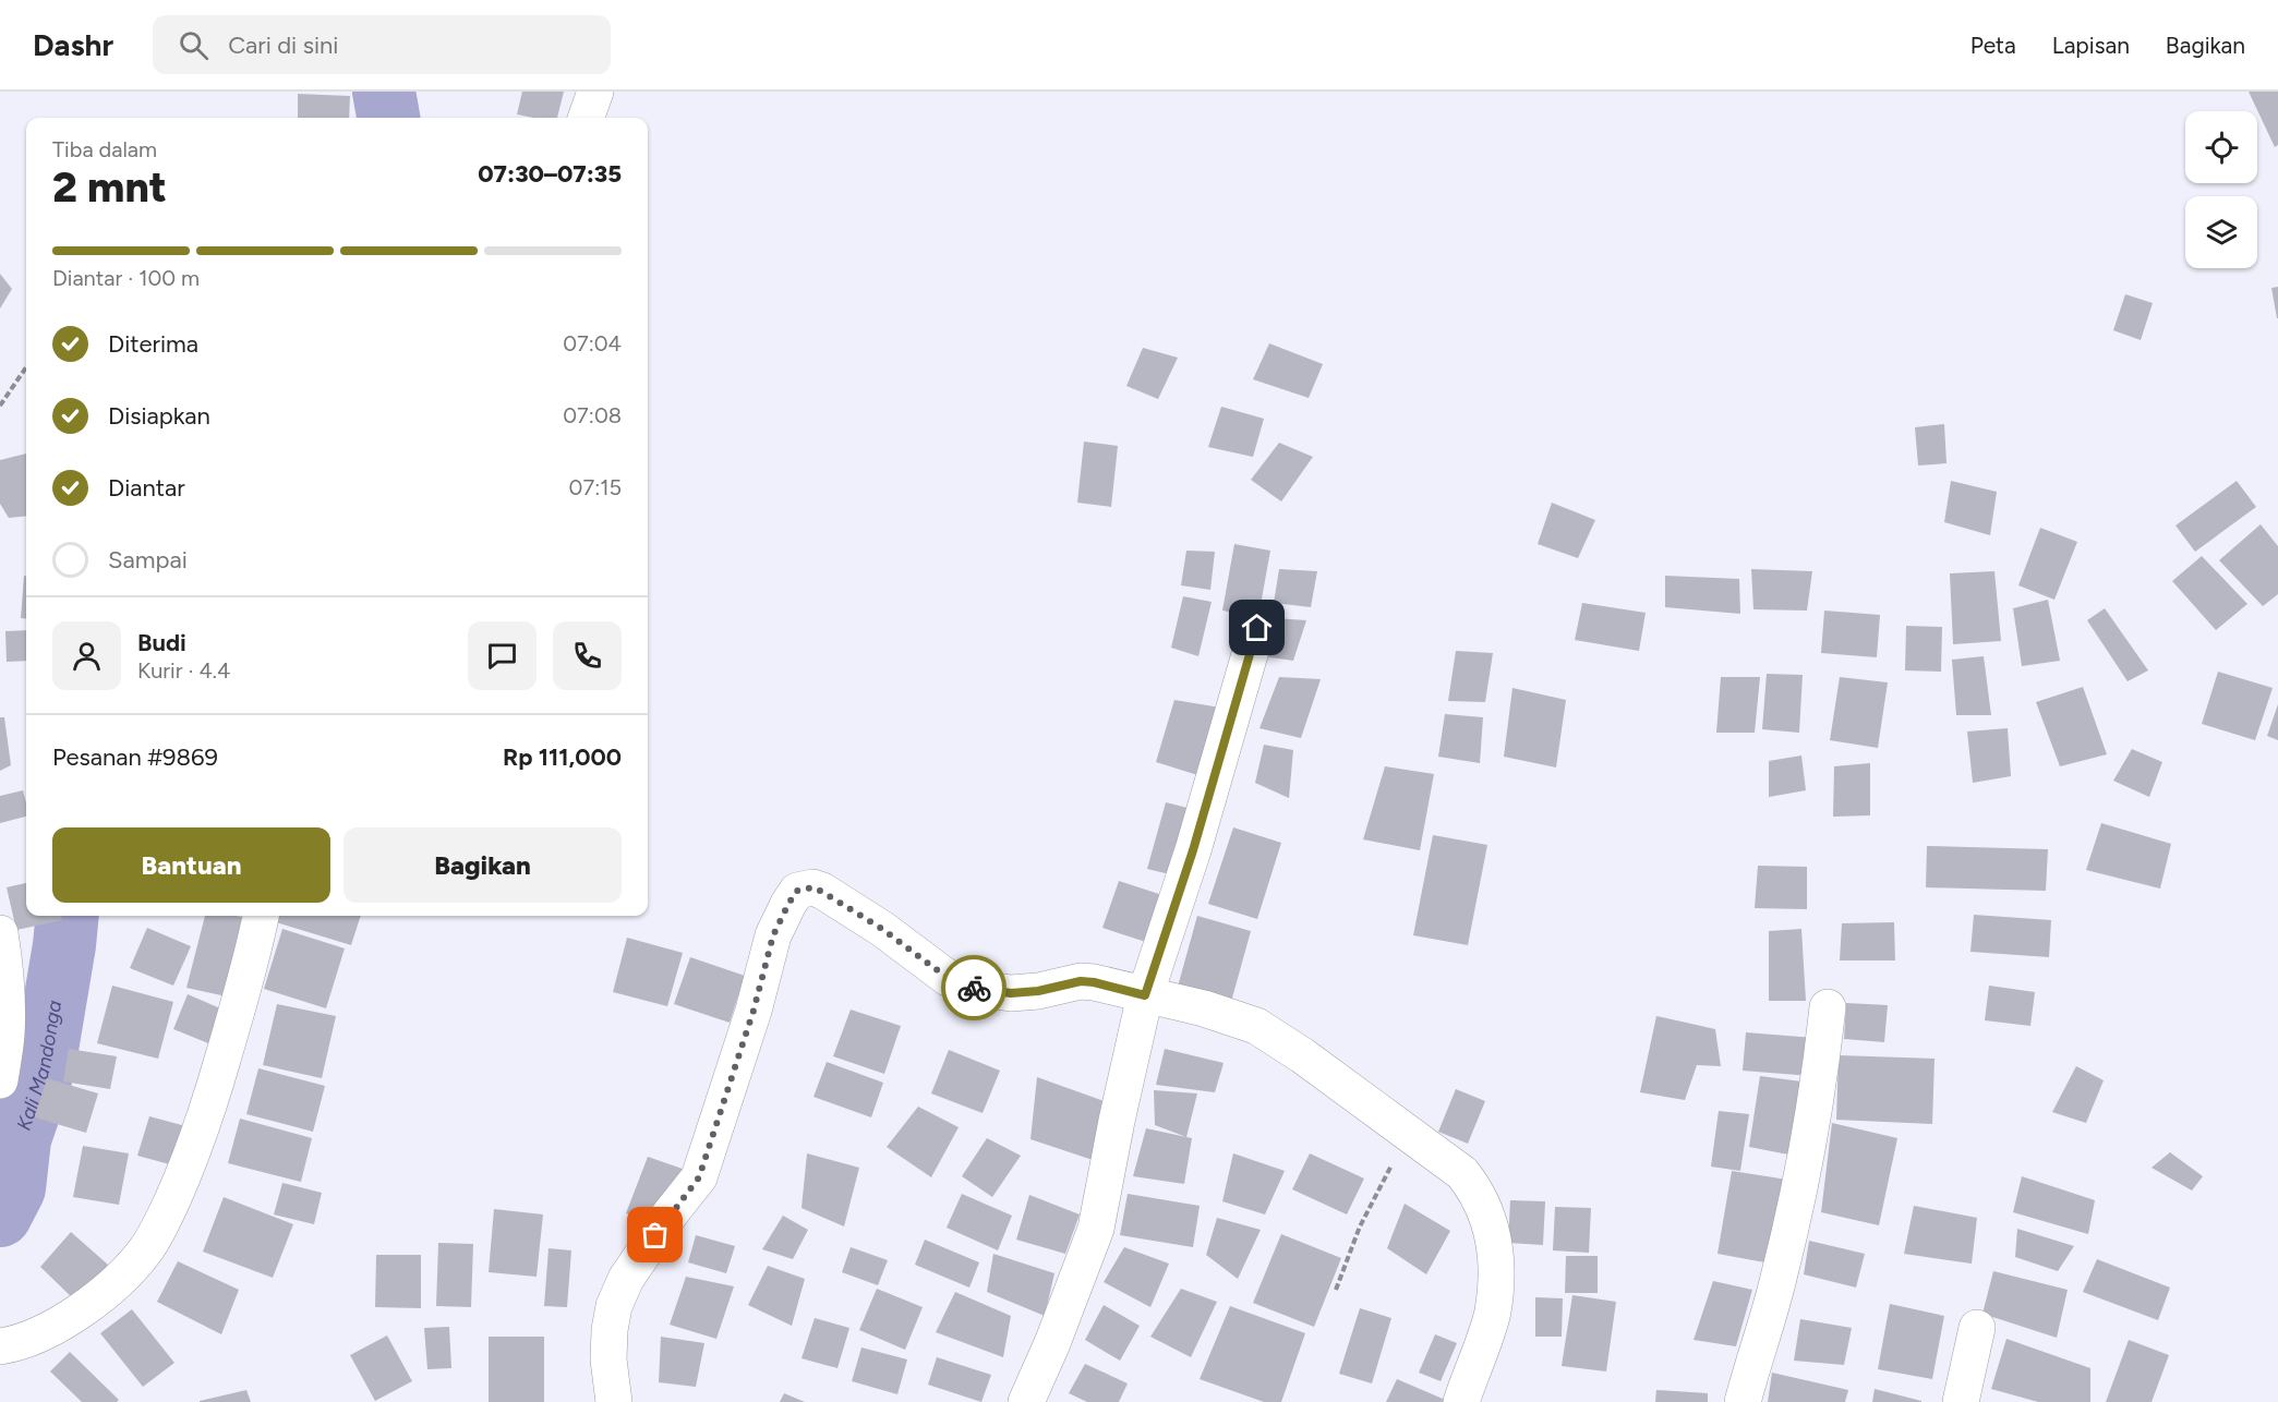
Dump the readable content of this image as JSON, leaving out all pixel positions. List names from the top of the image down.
{
  "water": ["Kali Mandonga"],
  "page": {
    "header": "Dashr",
    "search": "Cari di sini",
    "nav": ["Peta", "Lapisan", "Bagikan"],
    "heading": ["2 mnt", "Tiba dalam", "07:30–07:35"],
    "panel": [
      "Budi",
      "Kurir · 4.4",
      "Pesanan #9869",
      "Rp 111,000"
    ],
    "bar": "Diantar · 100 m",
    "list": [
      ["Diterima", "07:04"],
      ["Disiapkan", "07:08"],
      ["Diantar", "07:15"],
      "Sampai"
    ],
    "buttons": ["Bantuan", "Bagikan"]
  }
}
